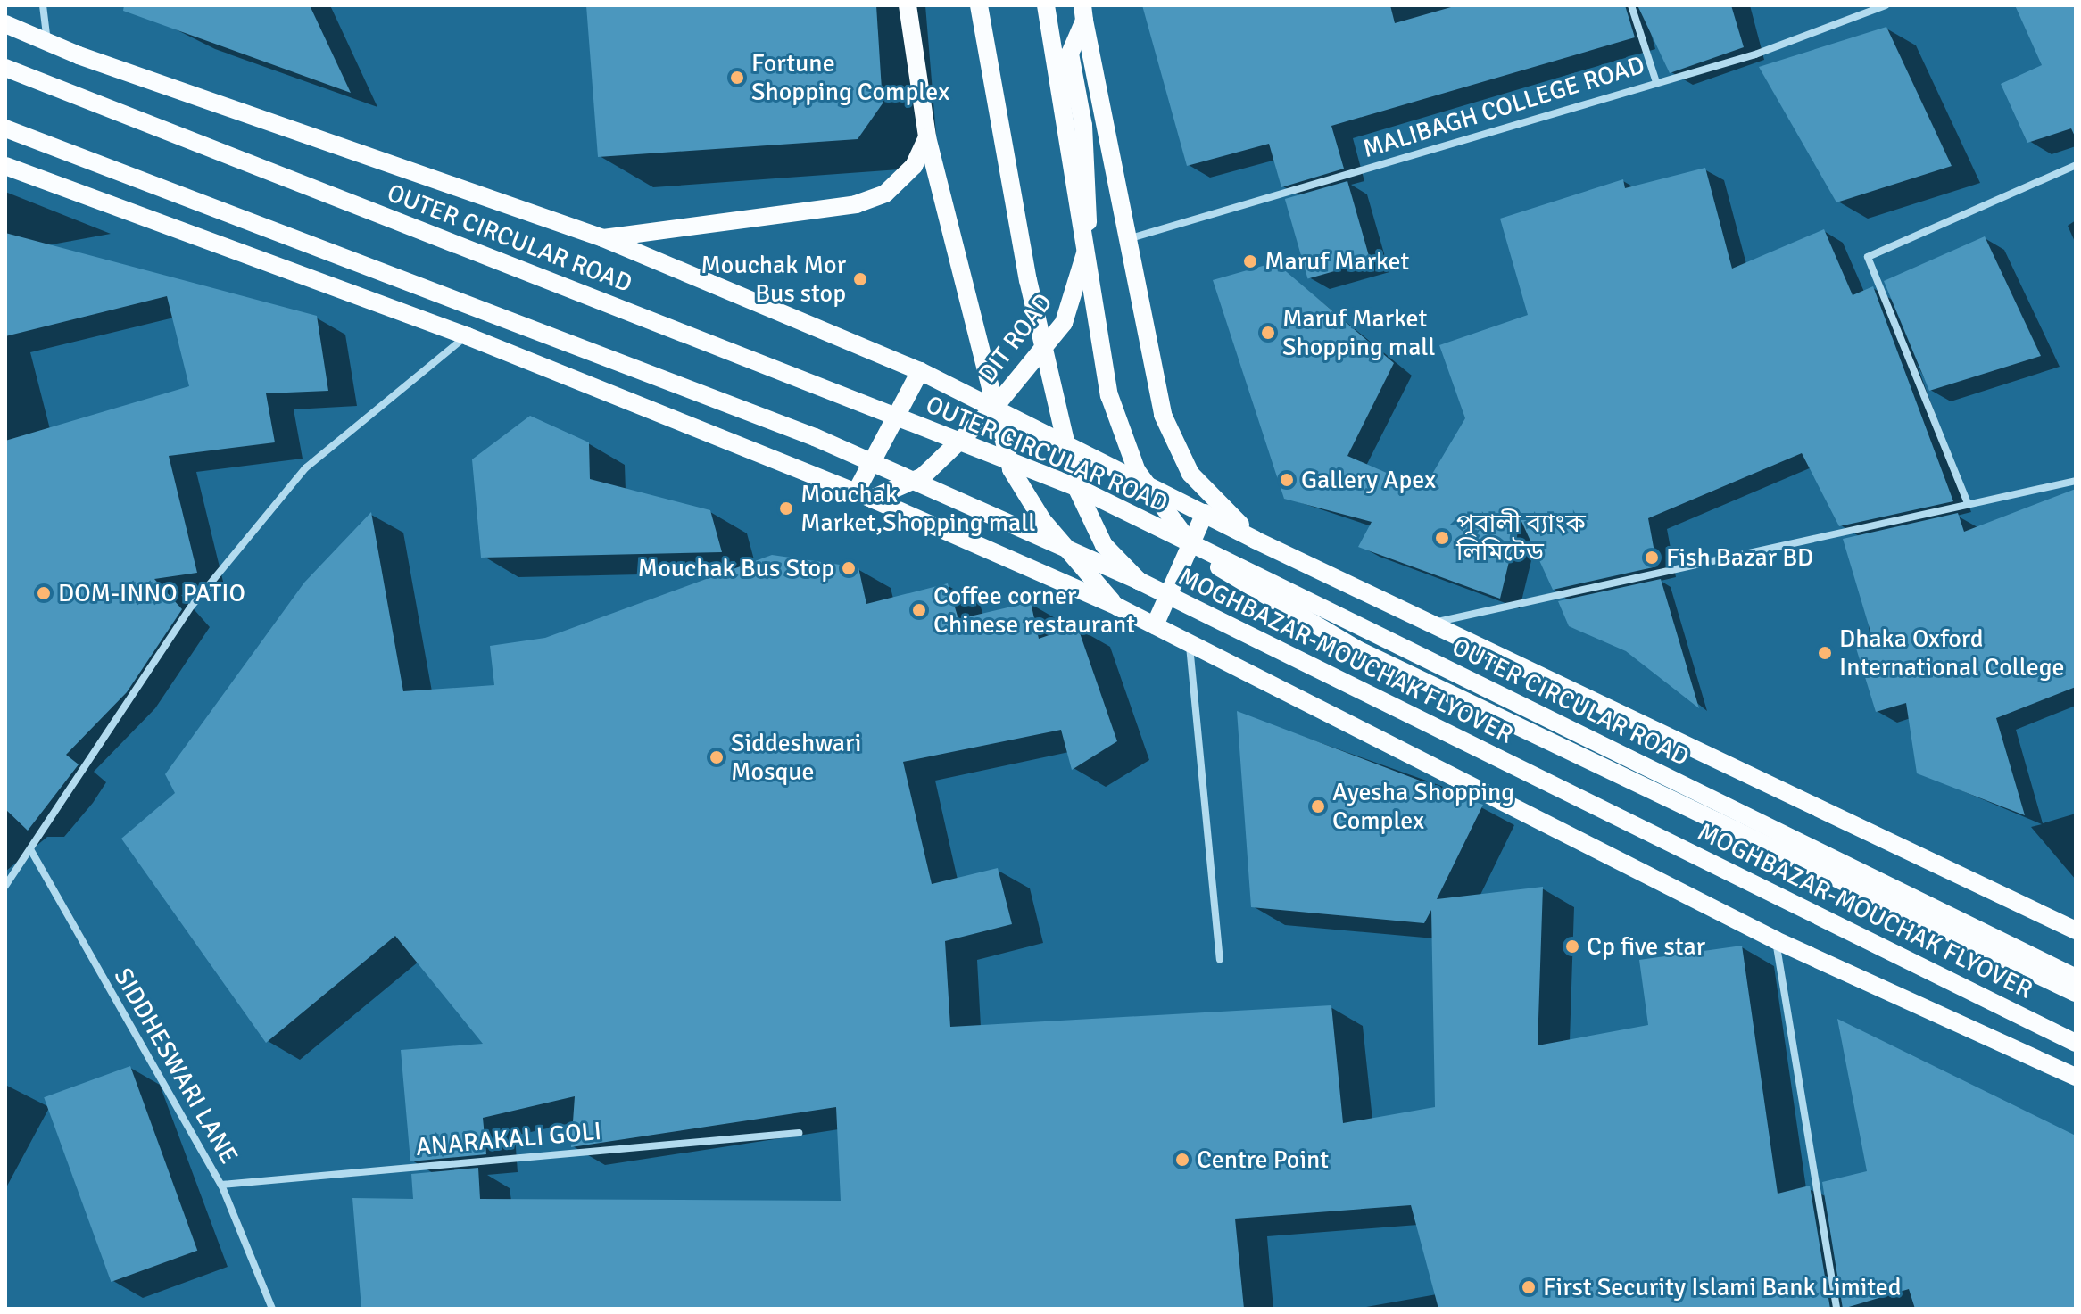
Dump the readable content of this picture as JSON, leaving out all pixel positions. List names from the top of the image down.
{
  "streets": {
    "main road": ["OUTER CIRCULAR ROAD", "DIT ROAD", "MOGHBAZAR-MOUCHAK FLYOVER"],
    "street": ["MALIBAGH COLLEGE ROAD", "SIDDHESWARI LANE", "ANARAKALI GOLI"]
  },
  "crossings": [
    ["MALIBAGH COLLEGE ROAD", "DIT ROAD"],
    ["OUTER CIRCULAR ROAD", "DIT ROAD"],
    ["OUTER CIRCULAR ROAD", "MOGHBAZAR-MOUCHAK FLYOVER"],
    ["SIDDHESWARI LANE", "ANARAKALI GOLI"]
  ],
  "places": [
    "Fortune Shopping Complex",
    "Maruf Market",
    "Mouchak Mor Bus stop",
    "Maruf Market Shopping mall",
    "Gallery Apex",
    "Mouchak Market,Shopping mall",
    "পূবালী ব্যাংক লিমিটেড",
    "Fish Bazar BD",
    "Mouchak Bus Stop",
    "DOM-INNO PATIO",
    "Coffee corner Chinese restaurant",
    "Dhaka Oxford International College",
    "Siddeshwari Mosque",
    "Ayesha Shopping Complex",
    "Cp five star",
    "Centre Point",
    "First Security Islami Bank Limited"
  ]
}
